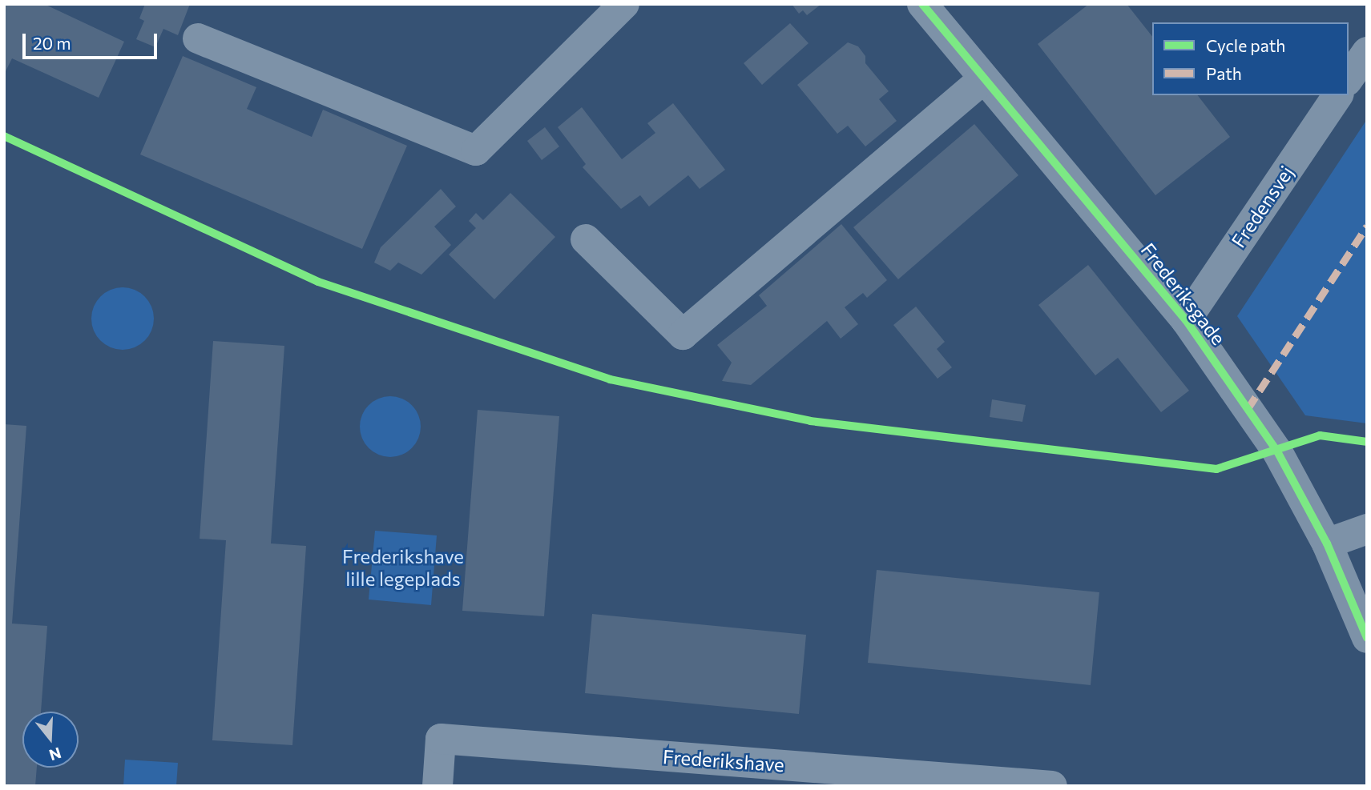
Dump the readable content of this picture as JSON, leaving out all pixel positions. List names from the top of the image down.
{
  "streets": {
    "street": ["Fredensvej", "Frederiksgade", "Frederikshave"]
  },
  "crossings": [
    ["Fredensvej", "Frederiksgade"]
  ],
  "parks": ["Frederikshave lille legeplads"],
  "legend": ["Cycle path", "Path"],
  "scale_bar": "20 m",
  "north": "bottom"
}
